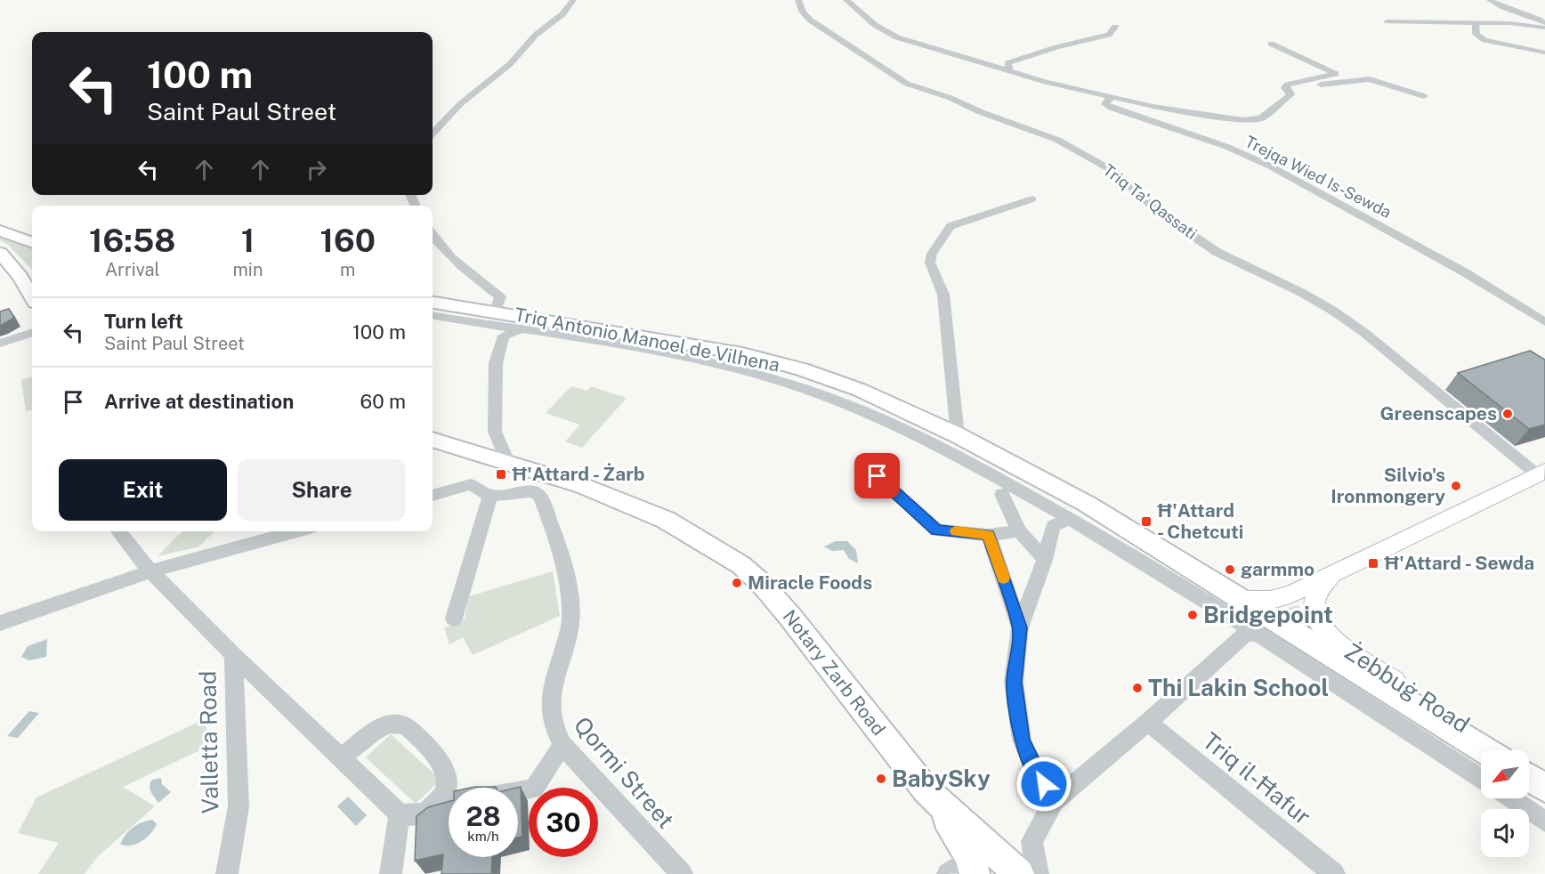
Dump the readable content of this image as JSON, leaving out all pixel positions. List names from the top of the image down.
{
  "streets": {
    "highway": ["Triq Antonio Manoel de Vilhena", "Notary Zarb Road"],
    "main road": ["Żebbuġ Road"],
    "street": [
      "Trejqa Wied Is-Sewda",
      "Triq Ta' Qassati",
      "Valletta Road",
      "Qormi Street",
      "Triq il-Ħafur"
    ]
  },
  "crossings": [
    ["Triq Ta' Qassati", "Żebbuġ Road"],
    ["Triq Antonio Manoel de Vilhena", "Żebbuġ Road"]
  ],
  "places": {
    "other": [
      "Greenscapes",
      "Silvio's Ironmongery",
      "garmmo",
      "Miracle Foods",
      "Bridgepoint",
      "Thi Lakin School",
      "BabySky"
    ],
    "transit": ["Ħ'Attard - Żarb", "Ħ'Attard - Chetcuti", "Ħ'Attard - Sewda"]
  },
  "north": "bottom left",
  "page": {
    "turn": ["100 m", "Saint Paul Street"],
    "eta": [
      "16:58",
      "Arrival",
      "1",
      "min",
      "160",
      "m"
    ],
    "list": [
      {
        "name": "Turn left",
        "note": "Saint Paul Street",
        "value": "100 m"
      },
      {
        "name": "Arrive at destination",
        "value": "60 m"
      }
    ],
    "buttons": ["Exit", "Share"],
    "speed": "28 km/h",
    "limit": "30"
  }
}
